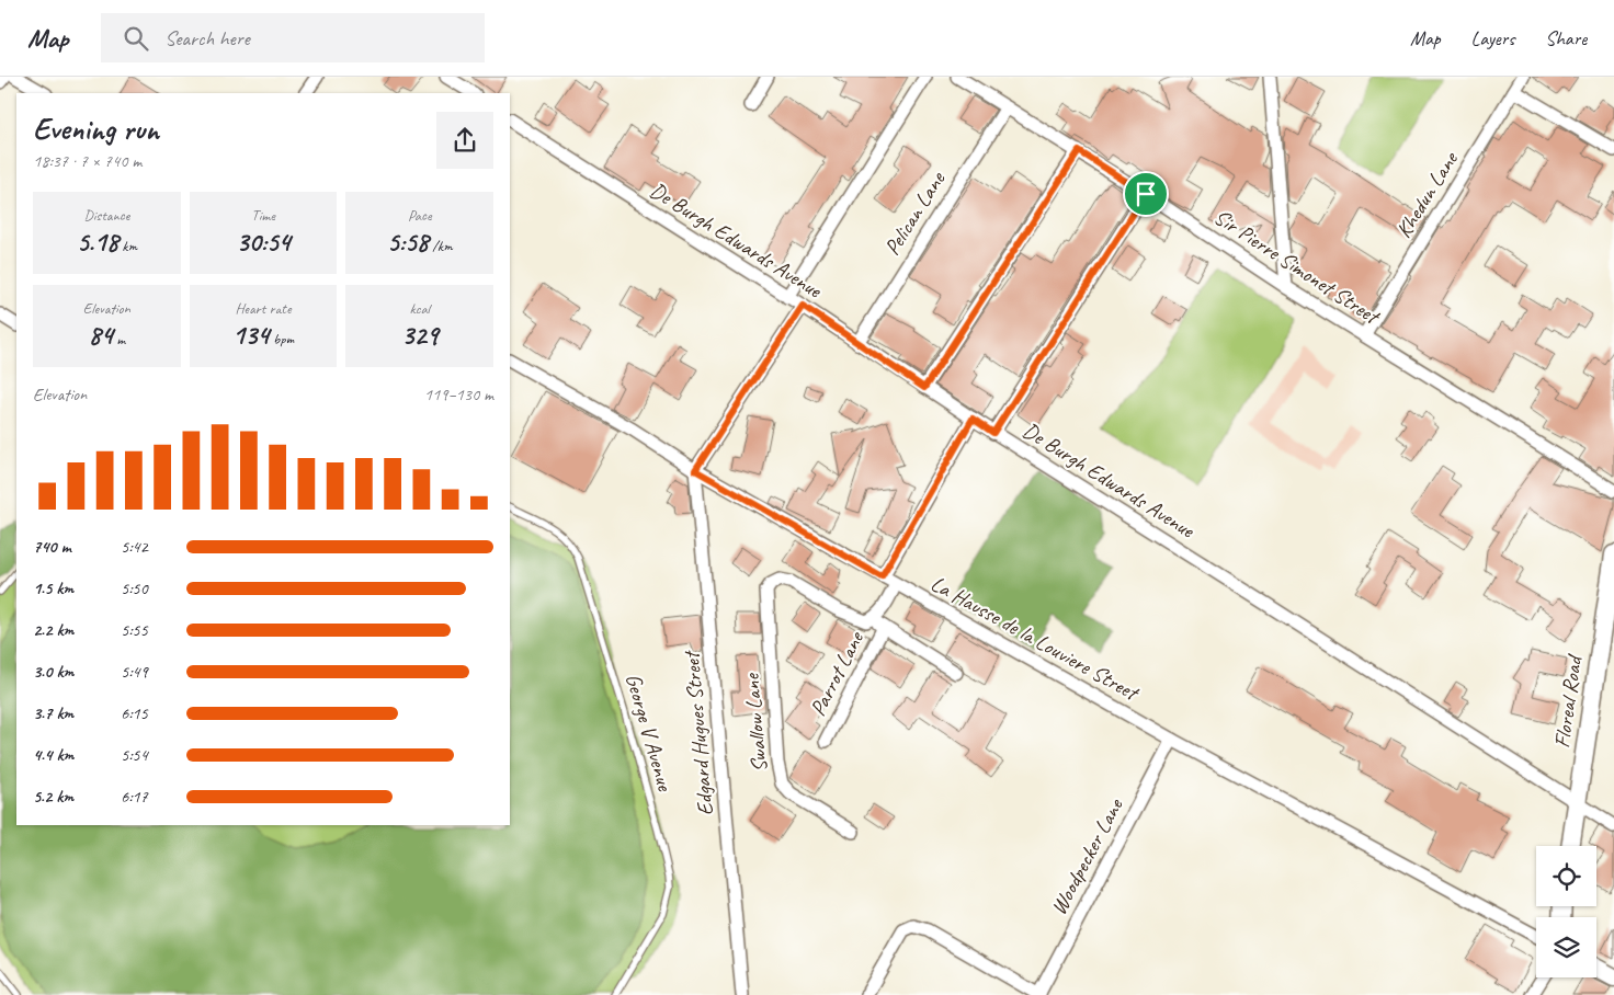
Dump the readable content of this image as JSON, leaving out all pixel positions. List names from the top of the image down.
{
  "streets": {
    "main road": ["Floreal Road"],
    "street": [
      "Khedun Lane",
      "Pelican Lane",
      "De Burgh Edwards Avenue",
      "Sir Pierre Simonet Street",
      "La Hausse de la Louviere Street",
      "Parrot Lane",
      "Swallow Lane",
      "Edgard Hugues Street",
      "Woodpecker Lane"
    ],
    "lane": ["George V Avenue"]
  },
  "crossings": [
    ["Khedun Lane", "Sir Pierre Simonet Street"],
    ["Pelican Lane", "De Burgh Edwards Avenue"],
    ["Pelican Lane", "Sir Pierre Simonet Street"],
    ["De Burgh Edwards Avenue", "Floreal Road"],
    ["La Hausse de la Louviere Street", "Edgard Hugues Street"],
    ["La Hausse de la Louviere Street", "Woodpecker Lane"]
  ],
  "page": {
    "header": "Map",
    "search": "Search here",
    "nav": ["Map", "Layers", "Share"],
    "heading": ["Evening run", "18:37 · 7 × 740 m"],
    "stats": [
      ["Distance", "5.18 km"],
      ["Time", "30:54"],
      ["Pace", "5:58 /km"],
      ["Elevation", "84 m"],
      ["Heart rate", "134 bpm"],
      ["kcal", "329"]
    ],
    "chart": ["Elevation", "119–130 m"],
    "list": [
      {
        "name": "740 m",
        "note": "5:42"
      },
      {
        "name": "1.5 km",
        "note": "5:50"
      },
      {
        "name": "2.2 km",
        "note": "5:55"
      },
      {
        "name": "3.0 km",
        "note": "5:49"
      },
      {
        "name": "3.7 km",
        "note": "6:15"
      },
      {
        "name": "4.4 km",
        "note": "5:54"
      },
      {
        "name": "5.2 km",
        "note": "6:17"
      }
    ]
  }
}
